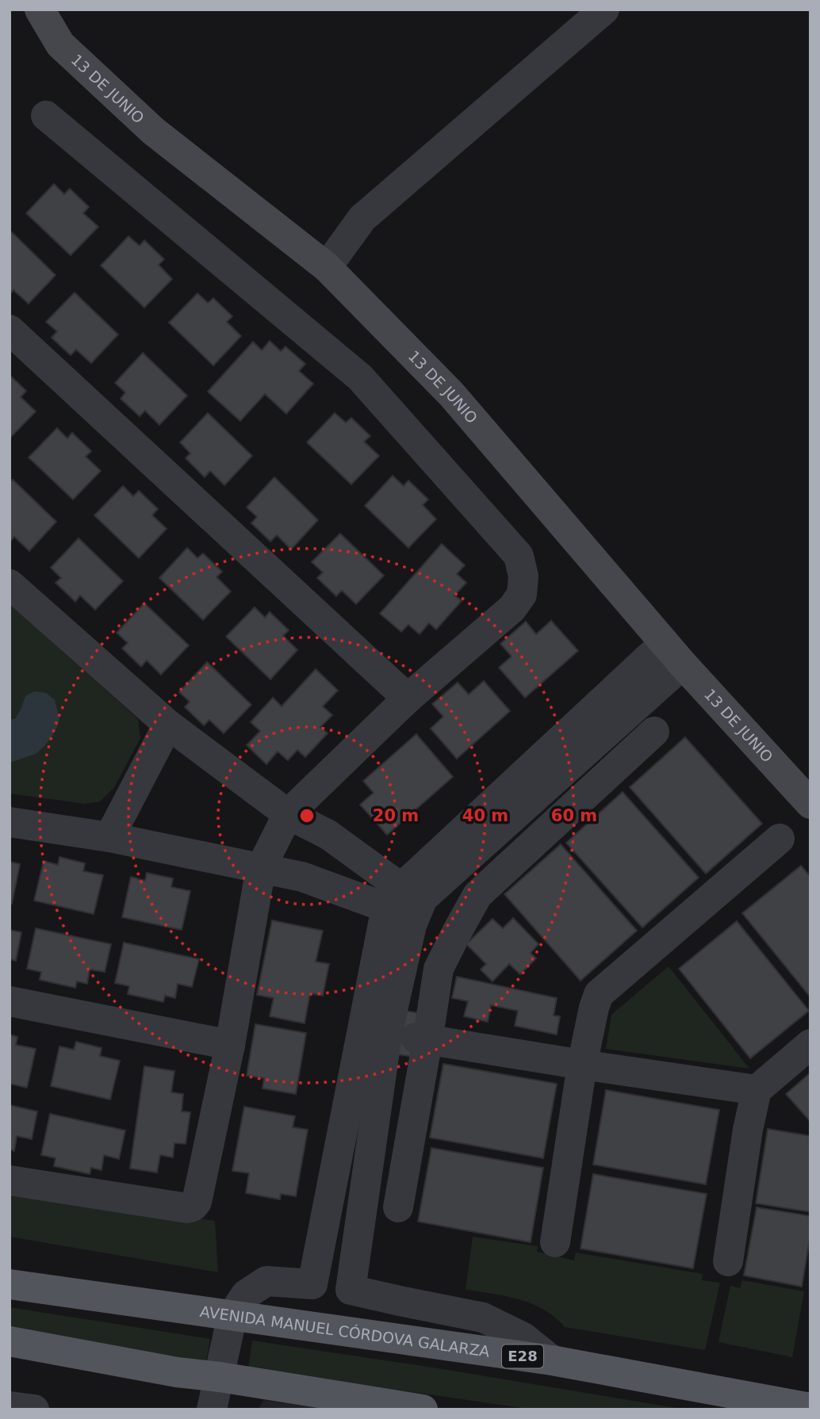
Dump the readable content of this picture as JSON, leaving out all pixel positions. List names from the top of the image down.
{
  "streets": {
    "main road": ["13 DE JUNIO", "AVENIDA MANUEL CÓRDOVA GALARZA", "E28"]
  },
  "rings": ["20 m", "40 m", "60 m"]
}
